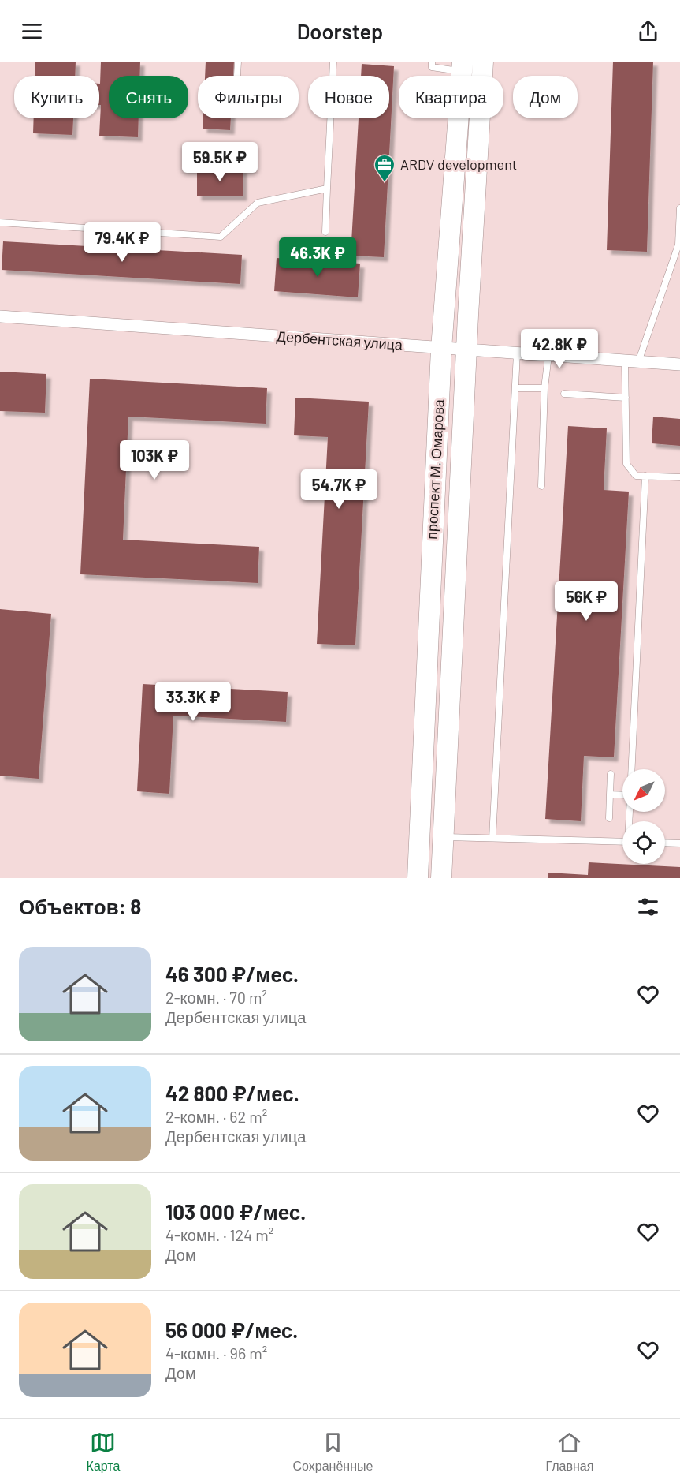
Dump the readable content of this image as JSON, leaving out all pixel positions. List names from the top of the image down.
{
  "streets": {
    "main road": ["проспект М. Омарова"],
    "street": ["Дербентская улица"]
  },
  "crossings": [
    ["Дербентская улица", "проспект М. Омарова"]
  ],
  "places": {
    "office": ["ARDV development"]
  },
  "north": "bottom left",
  "page": {
    "header": "Doorstep",
    "chip": [
      "Купить",
      "Снять",
      "Фильтры",
      "Новое",
      "Квартира",
      "Дом"
    ],
    "price": [
      "59.5K ₽",
      "79.4K ₽",
      "46.3K ₽",
      "42.8K ₽",
      "103K ₽",
      "54.7K ₽",
      "56K ₽",
      "33.3K ₽"
    ],
    "heading": "Объектов: 8",
    "list": [
      {
        "name": "46 300 ₽/мес.",
        "note": "2-комн. · 70 m² · Дербентская улица"
      },
      {
        "name": "42 800 ₽/мес.",
        "note": "2-комн. · 62 m² · Дербентская улица"
      },
      {
        "name": "103 000 ₽/мес.",
        "note": "4-комн. · 124 m² · Дом"
      },
      {
        "name": "56 000 ₽/мес.",
        "note": "4-комн. · 96 m² · Дом"
      }
    ],
    "tabs": ["Карта", "Сохранённые", "Главная"]
  }
}
